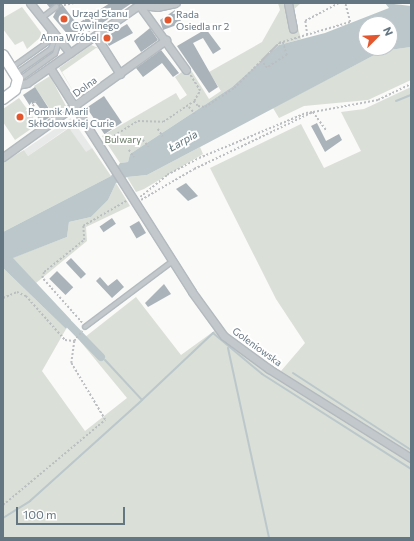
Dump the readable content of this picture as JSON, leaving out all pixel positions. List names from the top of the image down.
{
  "streets": {
    "street": ["Dolna", "Goleniowska"]
  },
  "water": ["Łarpia"],
  "parks": ["Bulwary"],
  "places": [
    "Urząd Stanu Cywilnego",
    "Rada Osiedla nr 2",
    "Anna Wróbel",
    "Pomnik Marii Skłodowskiej Curie"
  ],
  "scale_bar": "100 m",
  "north": "top right"
}
